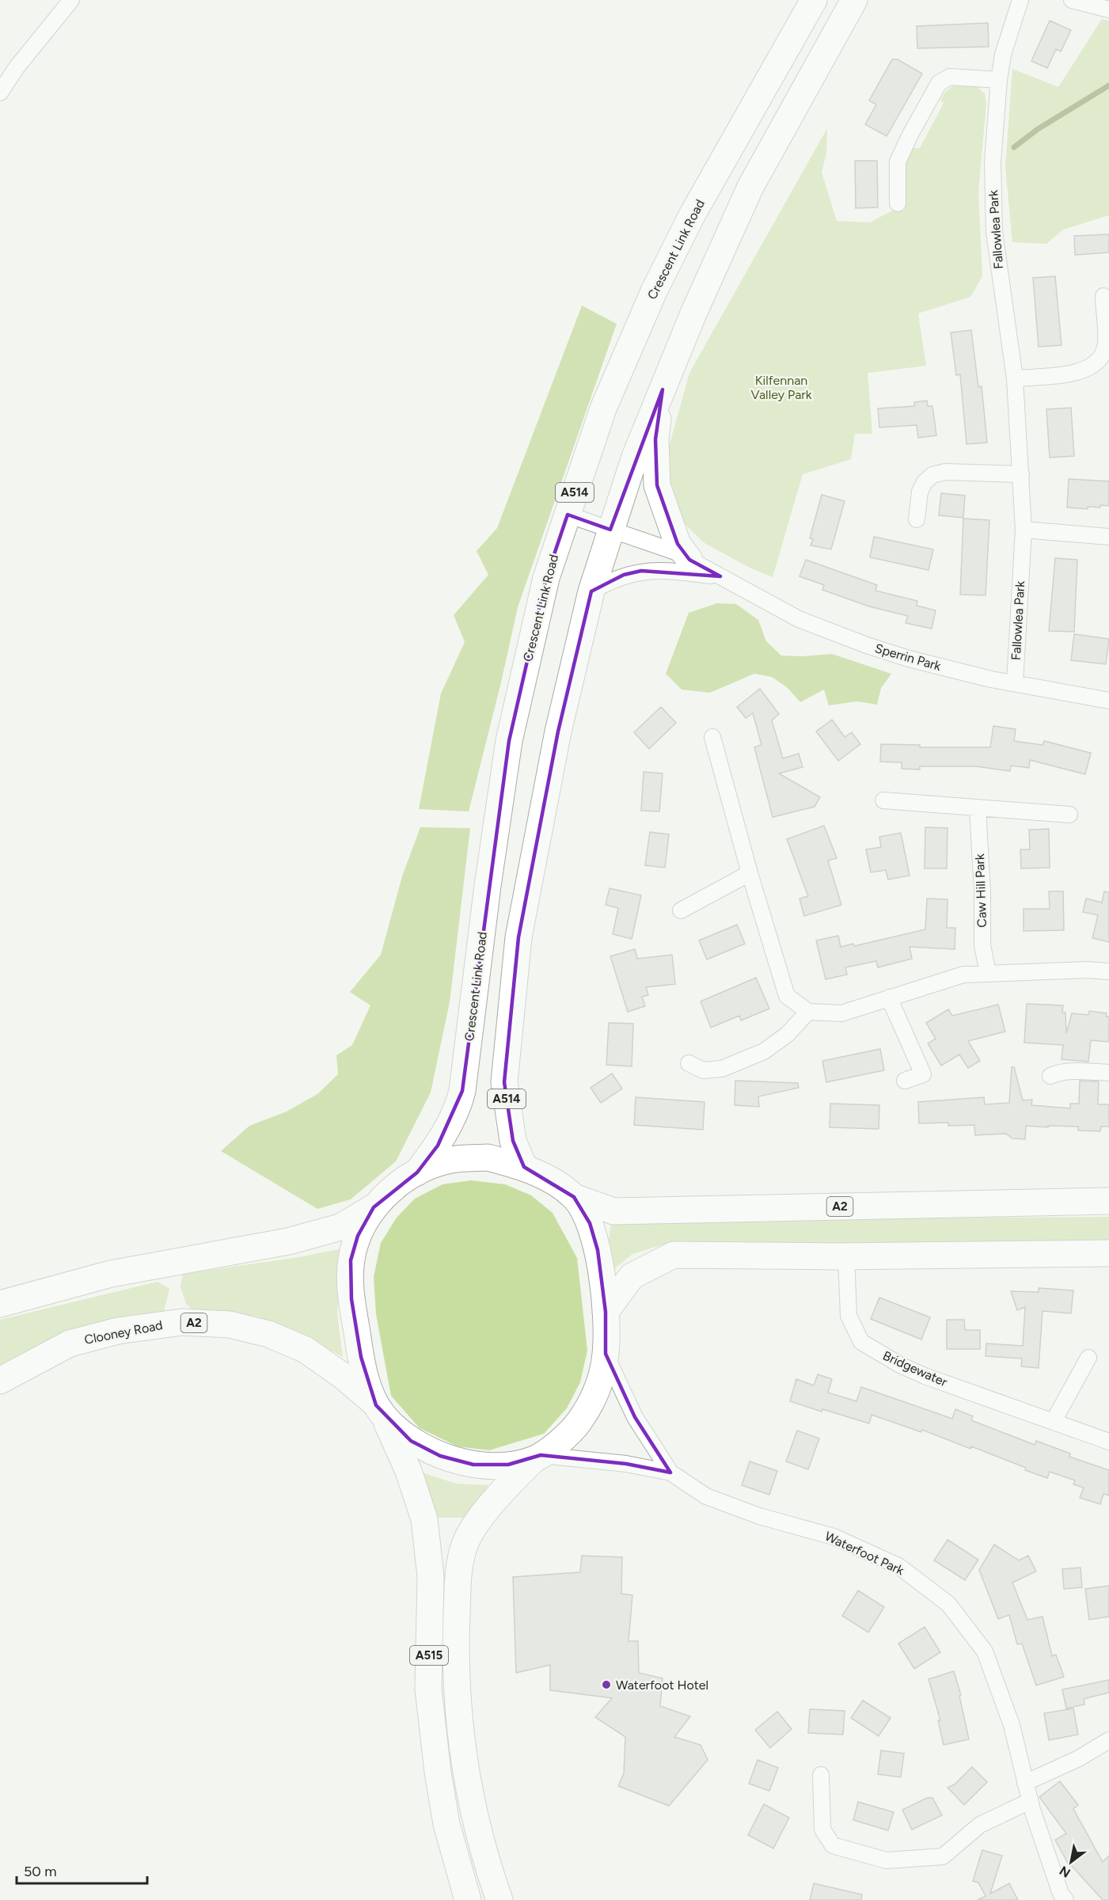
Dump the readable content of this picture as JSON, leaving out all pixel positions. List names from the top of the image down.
{
  "streets": {
    "highway": [
      "Crescent Link Road",
      "A514",
      "A2",
      "Clooney Road",
      "A515"
    ],
    "street": [
      "Fallowlea Park",
      "Sperrin Park",
      "Caw Hill Park",
      "Bridgewater",
      "Waterfoot Park"
    ]
  },
  "crossings": [
    ["Fallowlea Park", "Sperrin Park"],
    ["Crescent Link Road", "A514"],
    ["Crescent Link Road", "Sperrin Park"],
    ["Crescent Link Road", "A2"],
    ["A514", "Sperrin Park"],
    ["A514", "A2"],
    ["A2", "Clooney Road"],
    ["A2", "Waterfoot Park"],
    ["A2", "A515"],
    ["Clooney Road", "A515"],
    ["Waterfoot Park", "A515"]
  ],
  "parks": ["Kilfennan Valley Park"],
  "places": ["Waterfoot Hotel"],
  "scale_bar": "50 m",
  "north": "bottom left"
}
